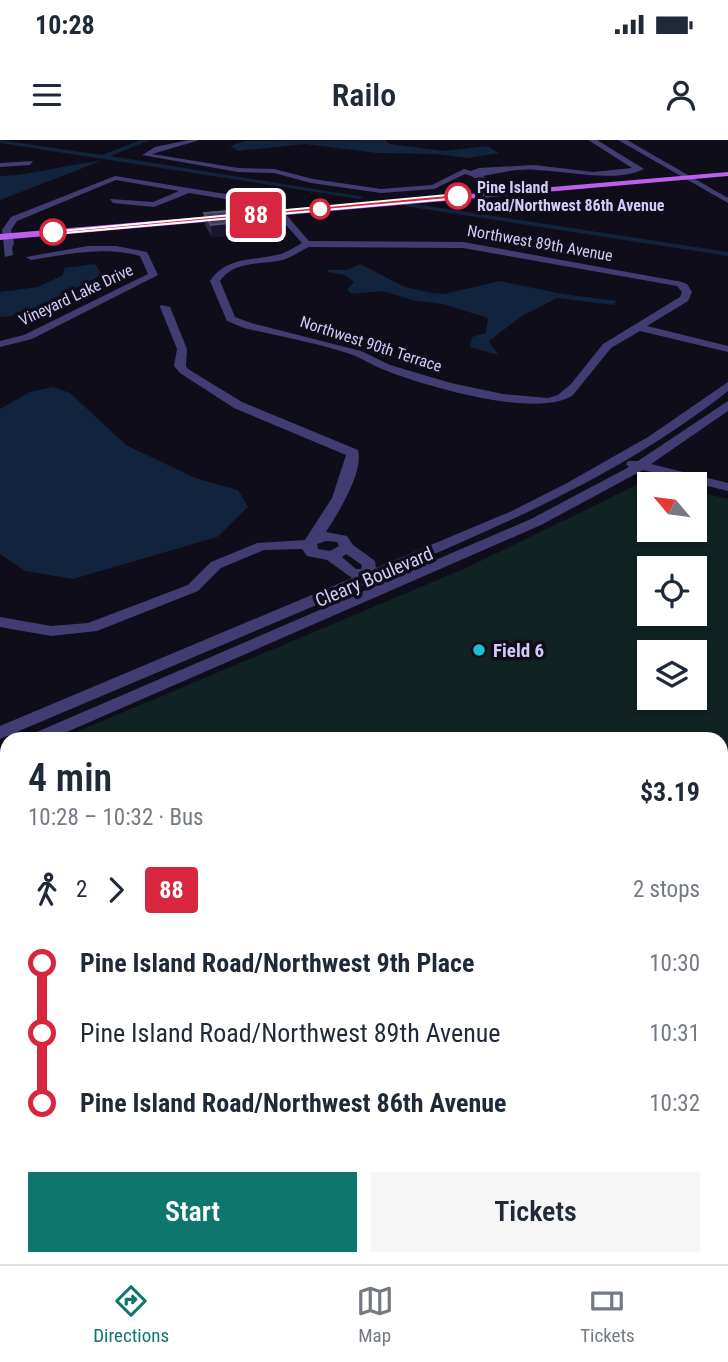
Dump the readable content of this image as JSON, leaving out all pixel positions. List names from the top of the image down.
{
  "streets": {
    "street": [
      "Northwest 89th Avenue",
      "Vineyard Lake Drive",
      "Northwest 90th Terrace",
      "Cleary Boulevard"
    ]
  },
  "crossings": [
    ["Northwest 89th Avenue", "Northwest 90th Terrace"]
  ],
  "places": ["Pine Island Road/Northwest 86th Avenue", "Field 6"],
  "lines": ["bus line 88"],
  "north": "top left",
  "page": {
    "status": "10:28",
    "header": "Railo",
    "on_map": "88",
    "heading": ["4 min", "10:28 – 10:32 · Bus", "$3.19"],
    "legs": ["2", "88", "2 stops"],
    "list": [
      {
        "name": "Pine Island Road/Northwest 9th Place",
        "value": "10:30"
      },
      {
        "name": "Pine Island Road/Northwest 89th Avenue",
        "value": "10:31"
      },
      {
        "name": "Pine Island Road/Northwest 86th Avenue",
        "value": "10:32"
      }
    ],
    "buttons": ["Start", "Tickets"],
    "tabs": ["Directions", "Map", "Tickets"]
  }
}
